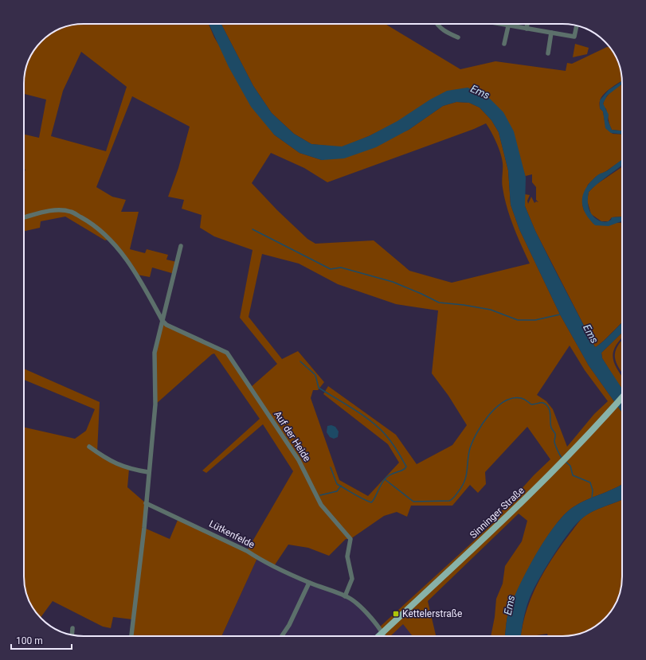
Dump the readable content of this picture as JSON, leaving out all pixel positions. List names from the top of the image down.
{
  "streets": {
    "main road": ["Sinninger Straße"],
    "street": ["Auf der Heide", "Lütkenfelde"]
  },
  "crossings": [
    ["Auf der Heide", "Lütkenfelde"],
    ["Sinninger Straße", "Lütkenfelde"]
  ],
  "water": ["Ems"],
  "places": {
    "transit": ["Kettelerstraße"]
  },
  "scale_bar": "100 m"
}
